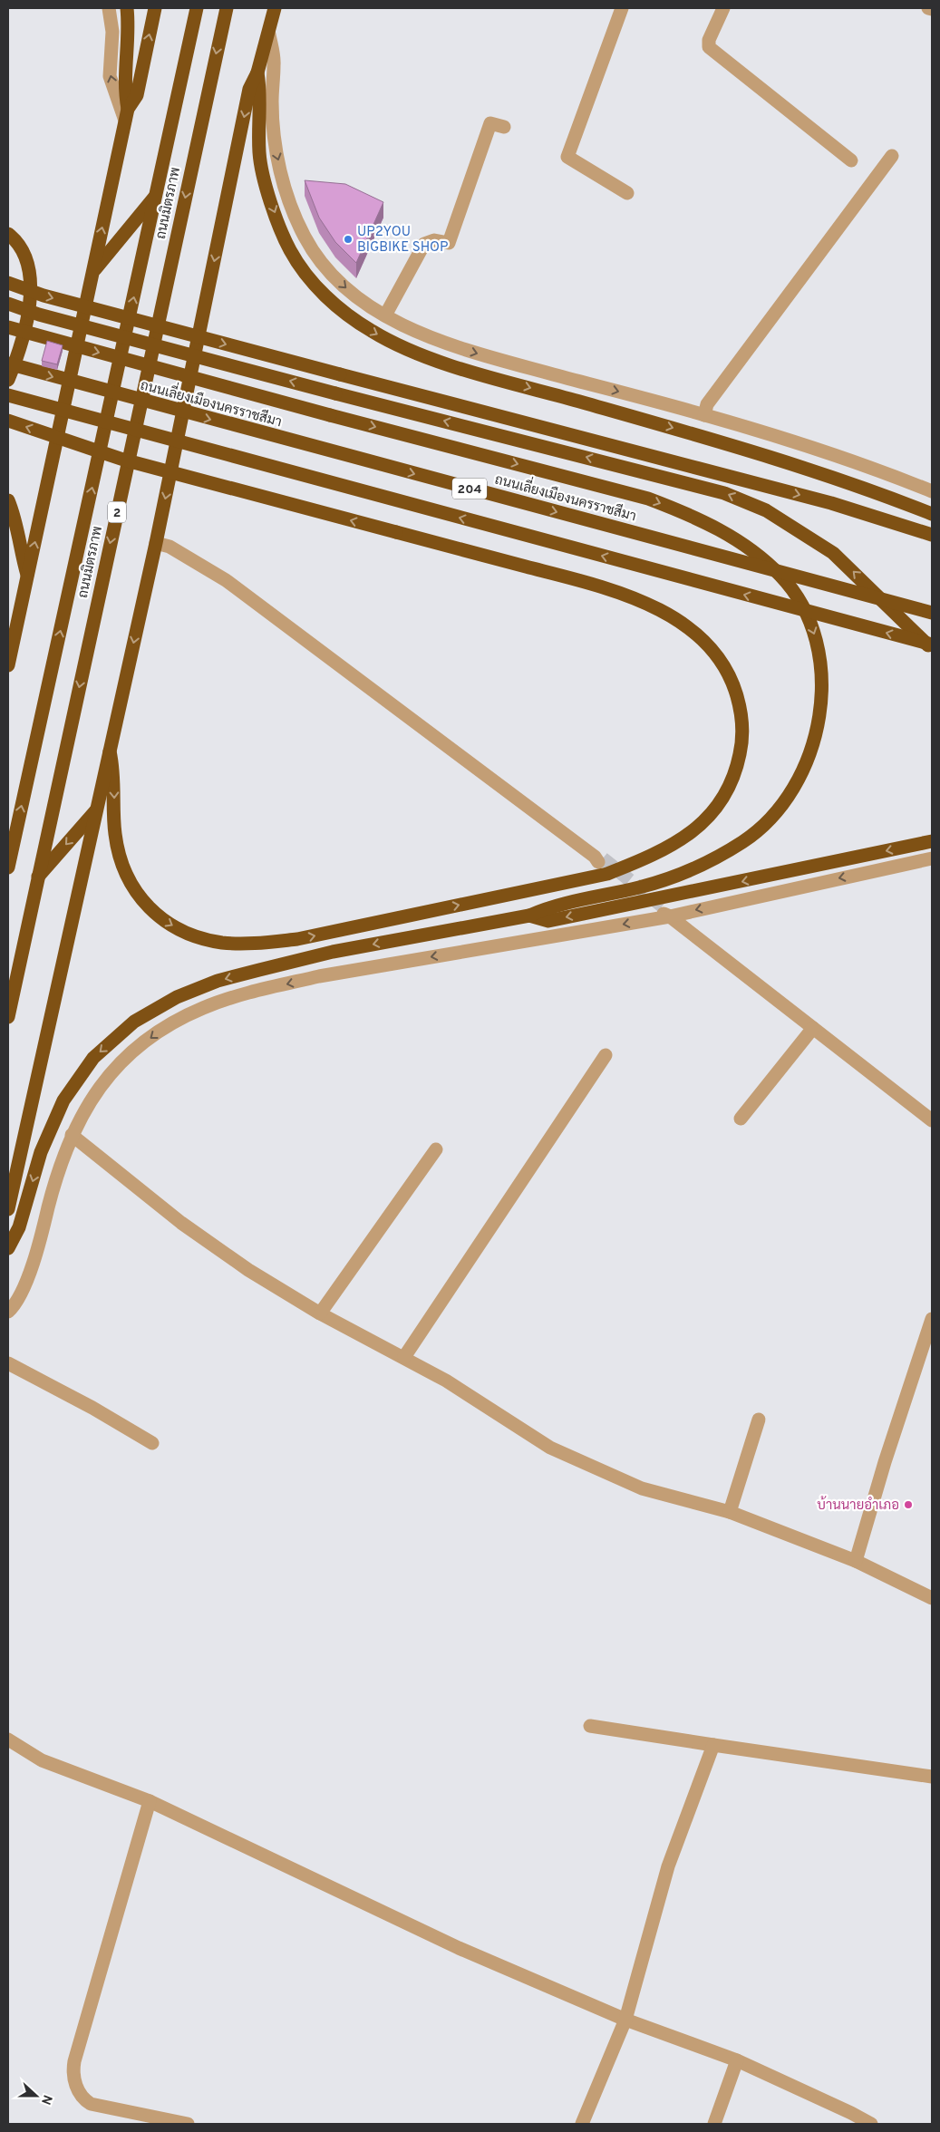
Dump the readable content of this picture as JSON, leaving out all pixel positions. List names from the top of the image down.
{
  "streets": {
    "highway": [
      "ถนนมิตรภาพ",
      "ถนนเลี่ยงเมืองนครราชสีมา",
      "204",
      "2"
    ]
  },
  "places": ["UP2YOU BIGBIKE SHOP", "บ้านนายอำเภอ"],
  "north": "right"
}
